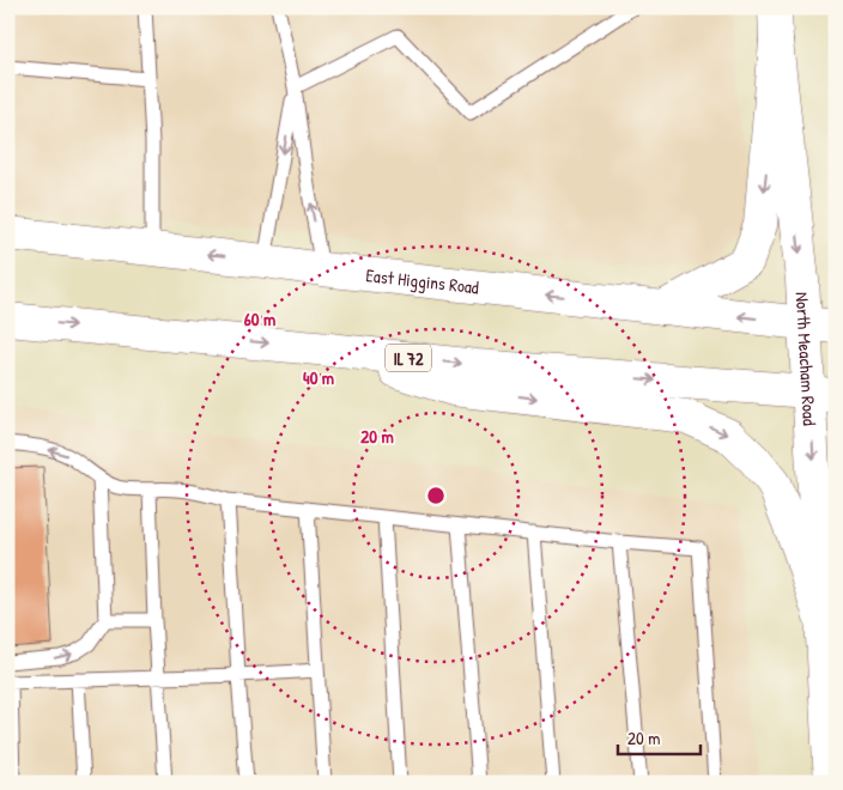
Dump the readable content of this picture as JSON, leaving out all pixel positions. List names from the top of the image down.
{
  "streets": {
    "main road": ["East Higgins Road", "IL 72", "North Meacham Road"]
  },
  "crossings": [
    ["East Higgins Road", "North Meacham Road"],
    ["IL 72", "North Meacham Road"]
  ],
  "one_way": ["North Meacham Road"],
  "scale_bar": "20 m",
  "rings": ["60 m", "40 m", "20 m"]
}
